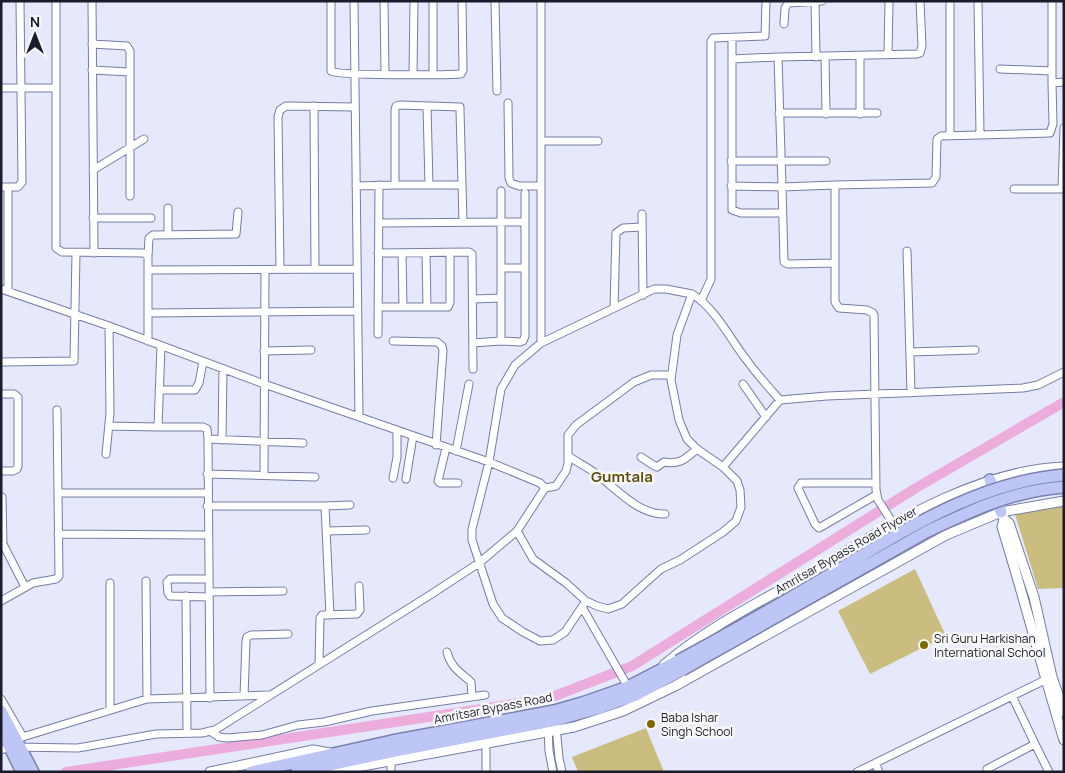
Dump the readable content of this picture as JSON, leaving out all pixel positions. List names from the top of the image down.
{
  "streets": {
    "highway": ["Amritsar Bypass Road Flyover", "Amritsar Bypass Road"]
  },
  "crossings": [
    ["Amritsar Bypass Road Flyover", "Amritsar Bypass Road"]
  ],
  "districts": ["Gumtala"],
  "places": ["Sri Guru Harkishan International School", "Baba Ishar Singh School"],
  "north": "top"
}
